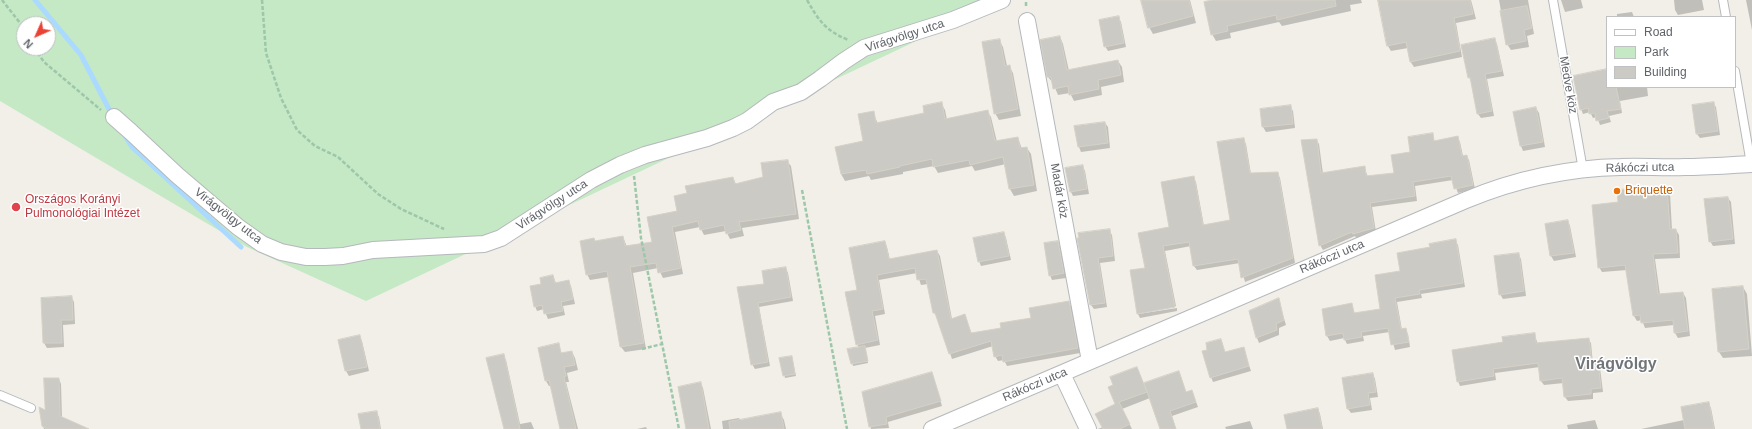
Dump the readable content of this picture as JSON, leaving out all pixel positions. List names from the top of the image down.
{
  "streets": {
    "street": ["Virágvölgy utca", "Rákóczi utca", "Madár köz"],
    "lane": ["Medve köz"]
  },
  "crossings": [
    ["Medve köz", "Rákóczi utca"],
    ["Rákóczi utca", "Madár köz"]
  ],
  "districts": ["Virágvölgy"],
  "places": ["Briquette", "Országos Korányi Pulmonológiai Intézet"],
  "legend": ["Road", "Park", "Building"],
  "north": "bottom left"
}
